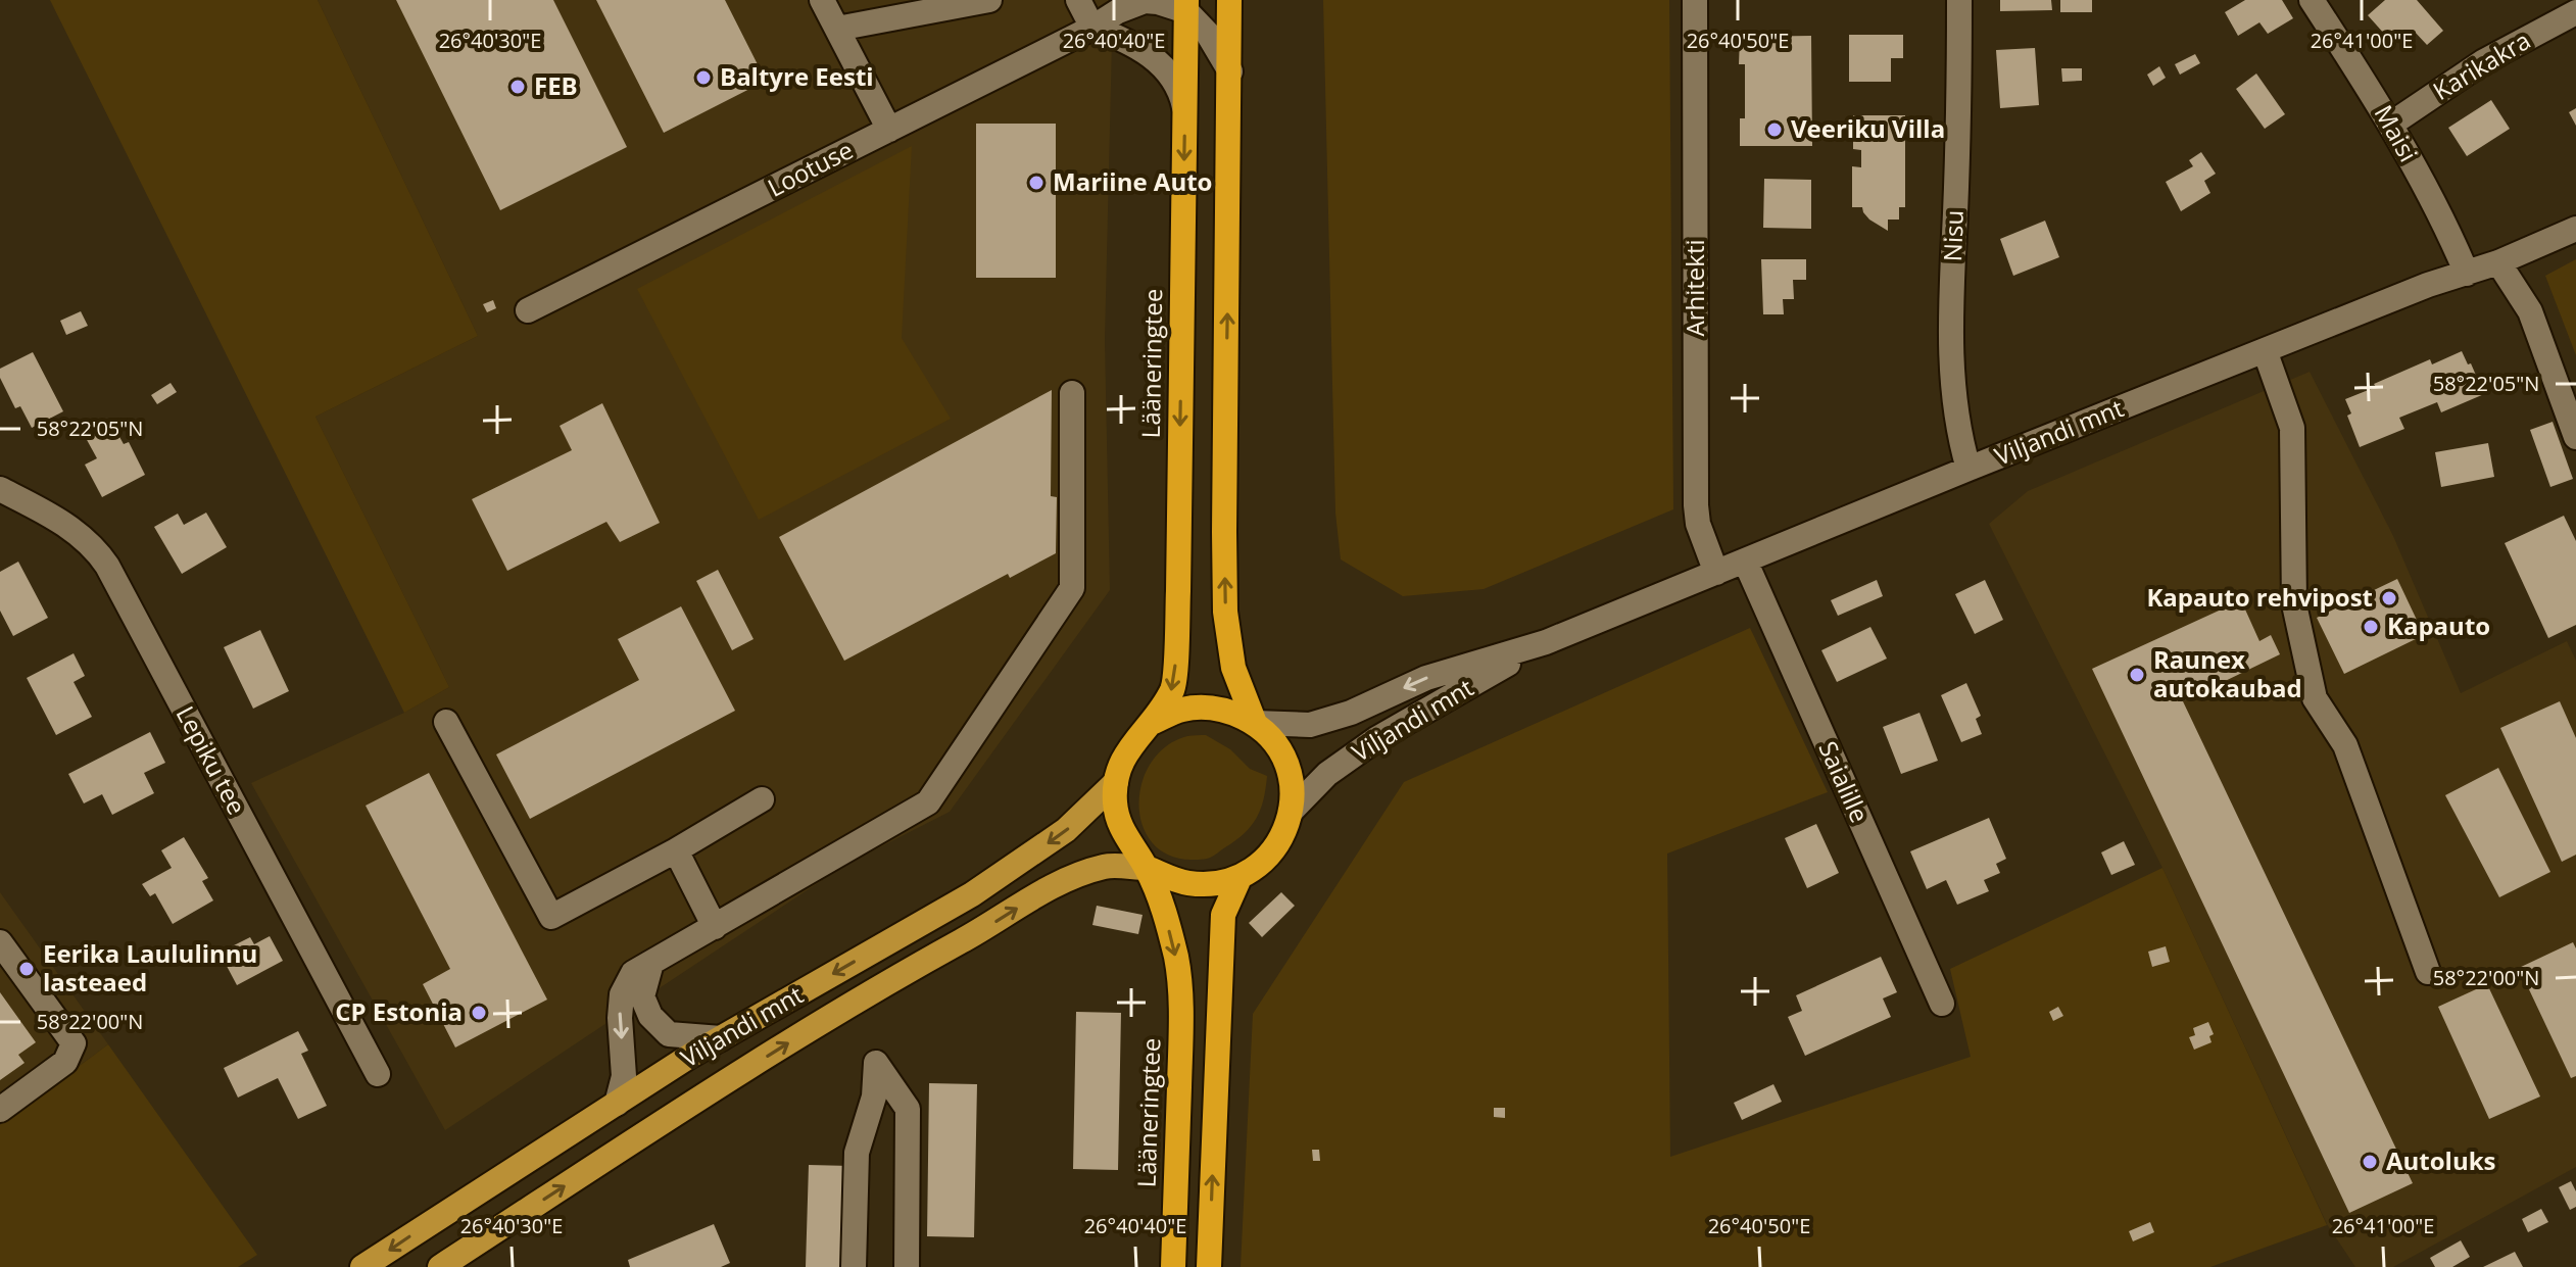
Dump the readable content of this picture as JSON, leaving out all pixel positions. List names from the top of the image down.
{
  "streets": {
    "highway": ["Lääneringtee"],
    "main road": ["Viljandi mnt"],
    "street": [
      "Karikakra",
      "Maisi",
      "Lootuse",
      "Nisu",
      "Arhitekti",
      "Lepiku tee",
      "Saialille"
    ]
  },
  "crossings": [
    ["Karikakra", "Maisi"],
    ["Maisi", "Viljandi mnt"],
    ["Lootuse", "Lääneringtee"],
    ["Nisu", "Viljandi mnt"],
    ["Arhitekti", "Viljandi mnt"],
    ["Lääneringtee", "Viljandi mnt"],
    ["Viljandi mnt", "Saialille"]
  ],
  "places": [
    "Baltyre Eesti",
    "FEB",
    "Veeriku Villa",
    "Mariine Auto",
    "Kapauto rehvipost",
    "Kapauto",
    "Raunex autokaubad",
    "Eerika Laululinnu lasteaed",
    "CP Estonia",
    "Autoluks"
  ],
  "coordinates": [
    "26°40'30\"E",
    "26°40'40\"E",
    "26°40'50\"E",
    "26°41'00\"E",
    "58°22'05\"N",
    "58°22'00\"N"
  ]
}
